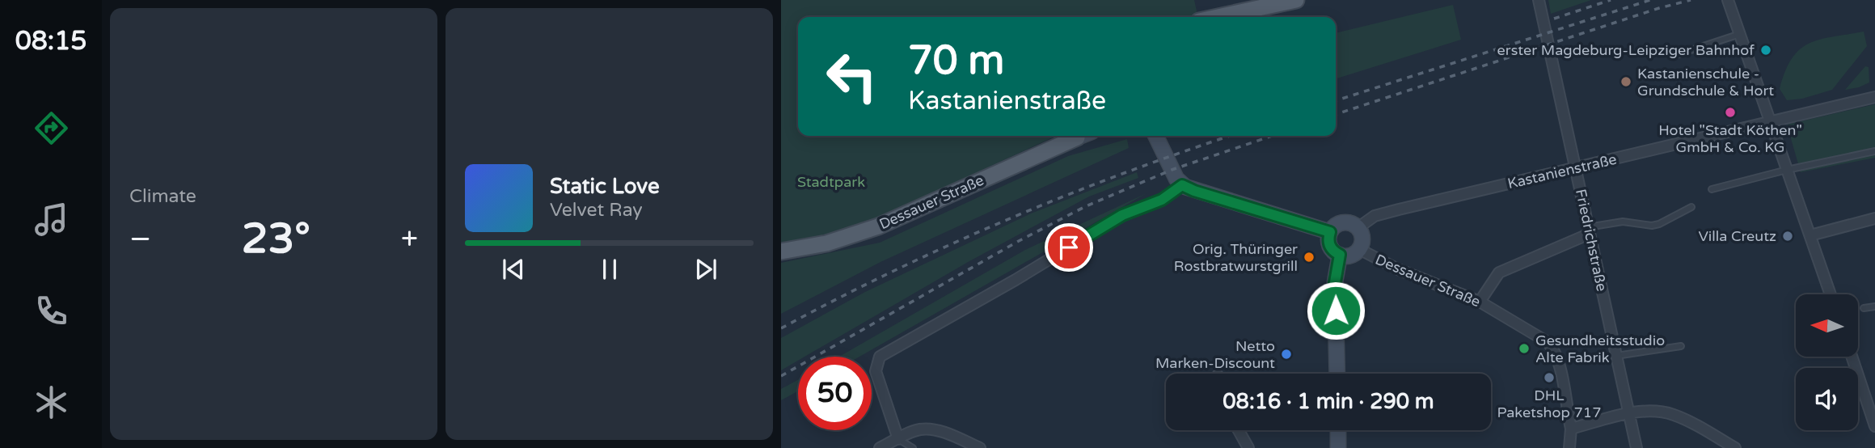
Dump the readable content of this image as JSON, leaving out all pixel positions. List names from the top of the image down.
{
  "streets": {
    "main road": ["Dessauer Straße"],
    "street": ["Kastanienstraße", "Friedrichstraße"]
  },
  "crossings": [
    ["Kastanienstraße", "Dessauer Straße"],
    ["Kastanienstraße", "Friedrichstraße"]
  ],
  "parks": ["Stadtpark"],
  "places": [
    "erster Magdeburg-Leipziger Bahnhof",
    "Kastanienschule - Grundschule & Hort",
    "Hotel \"Stadt Köthen\" GmbH & Co. KG",
    "Villa Creutz",
    "Orig. Thüringer Rostbratwurstgrill",
    "Gesundheitsstudio Alte Fabrik",
    "Netto Marken-Discount",
    "DHL Paketshop 717"
  ],
  "north": "left",
  "page": {
    "tabs": "08:15",
    "tile": "Climate",
    "turn": ["70 m", "Kastanienstraße"],
    "song": ["Static Love", "Velvet Ray"],
    "heat": ["−", "23°", "+"],
    "limit": "50",
    "trip": "08:16 · 1 min · 290 m"
  }
}
